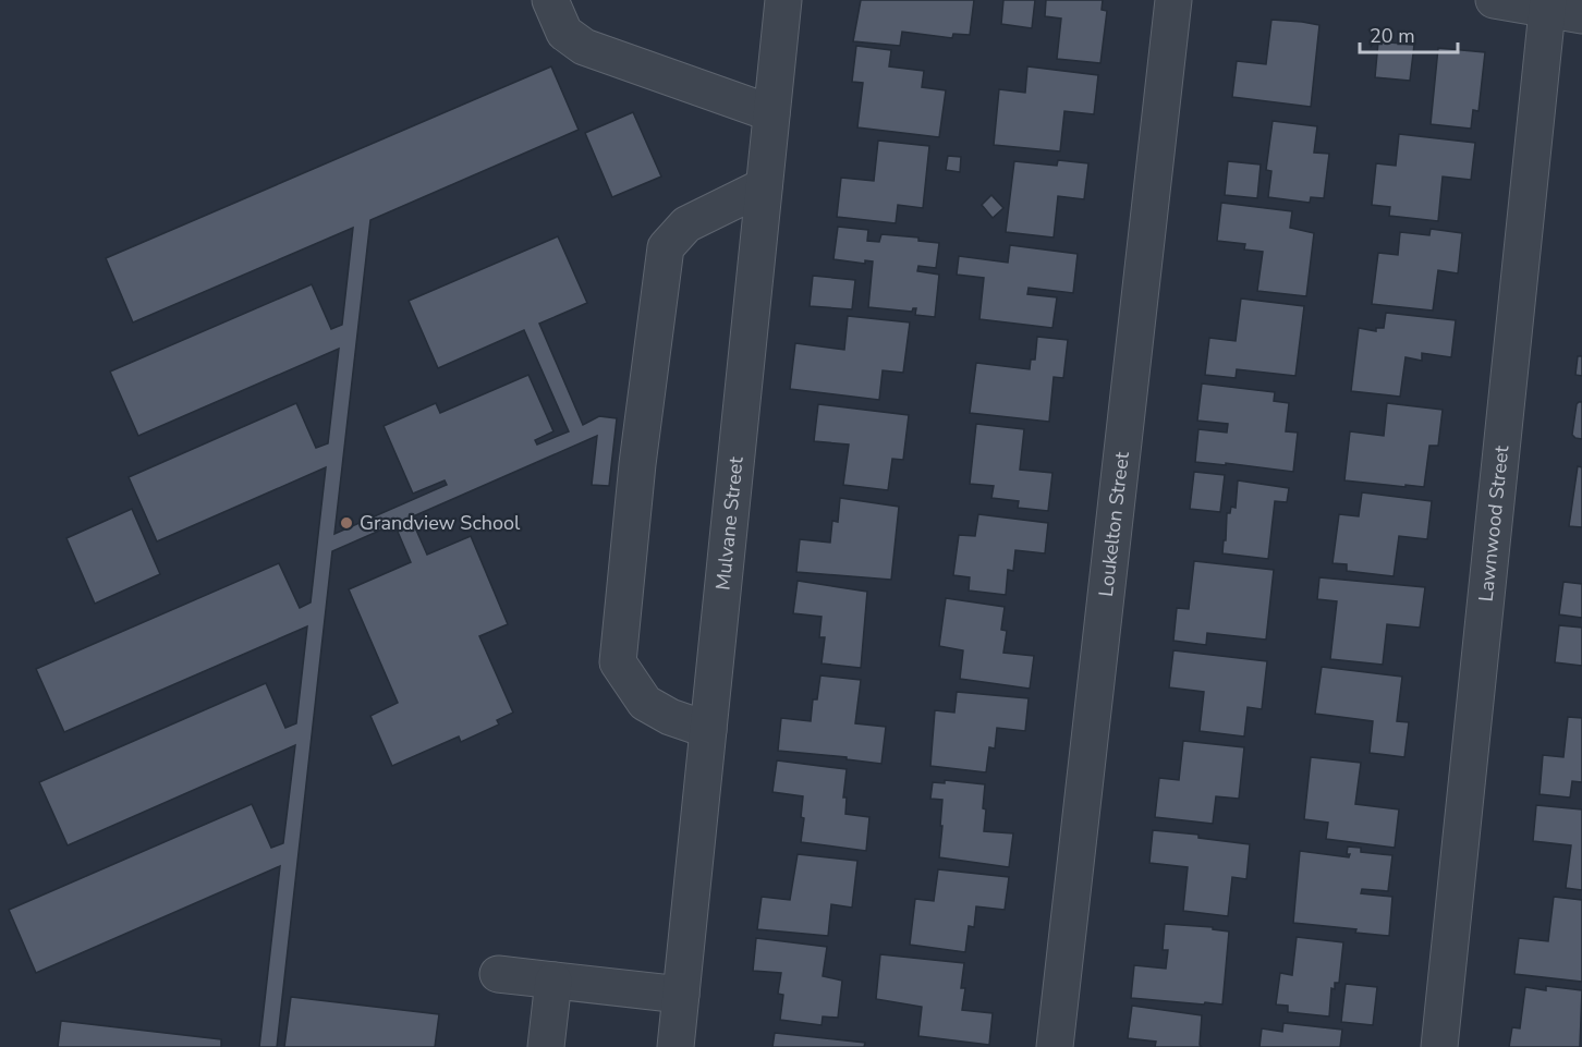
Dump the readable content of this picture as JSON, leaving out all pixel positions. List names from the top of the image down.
{
  "streets": {
    "street": ["Loukelton Street", "Lawnwood Street", "Mulvane Street"]
  },
  "places": ["Grandview School"],
  "scale_bar": "20 m"
}
